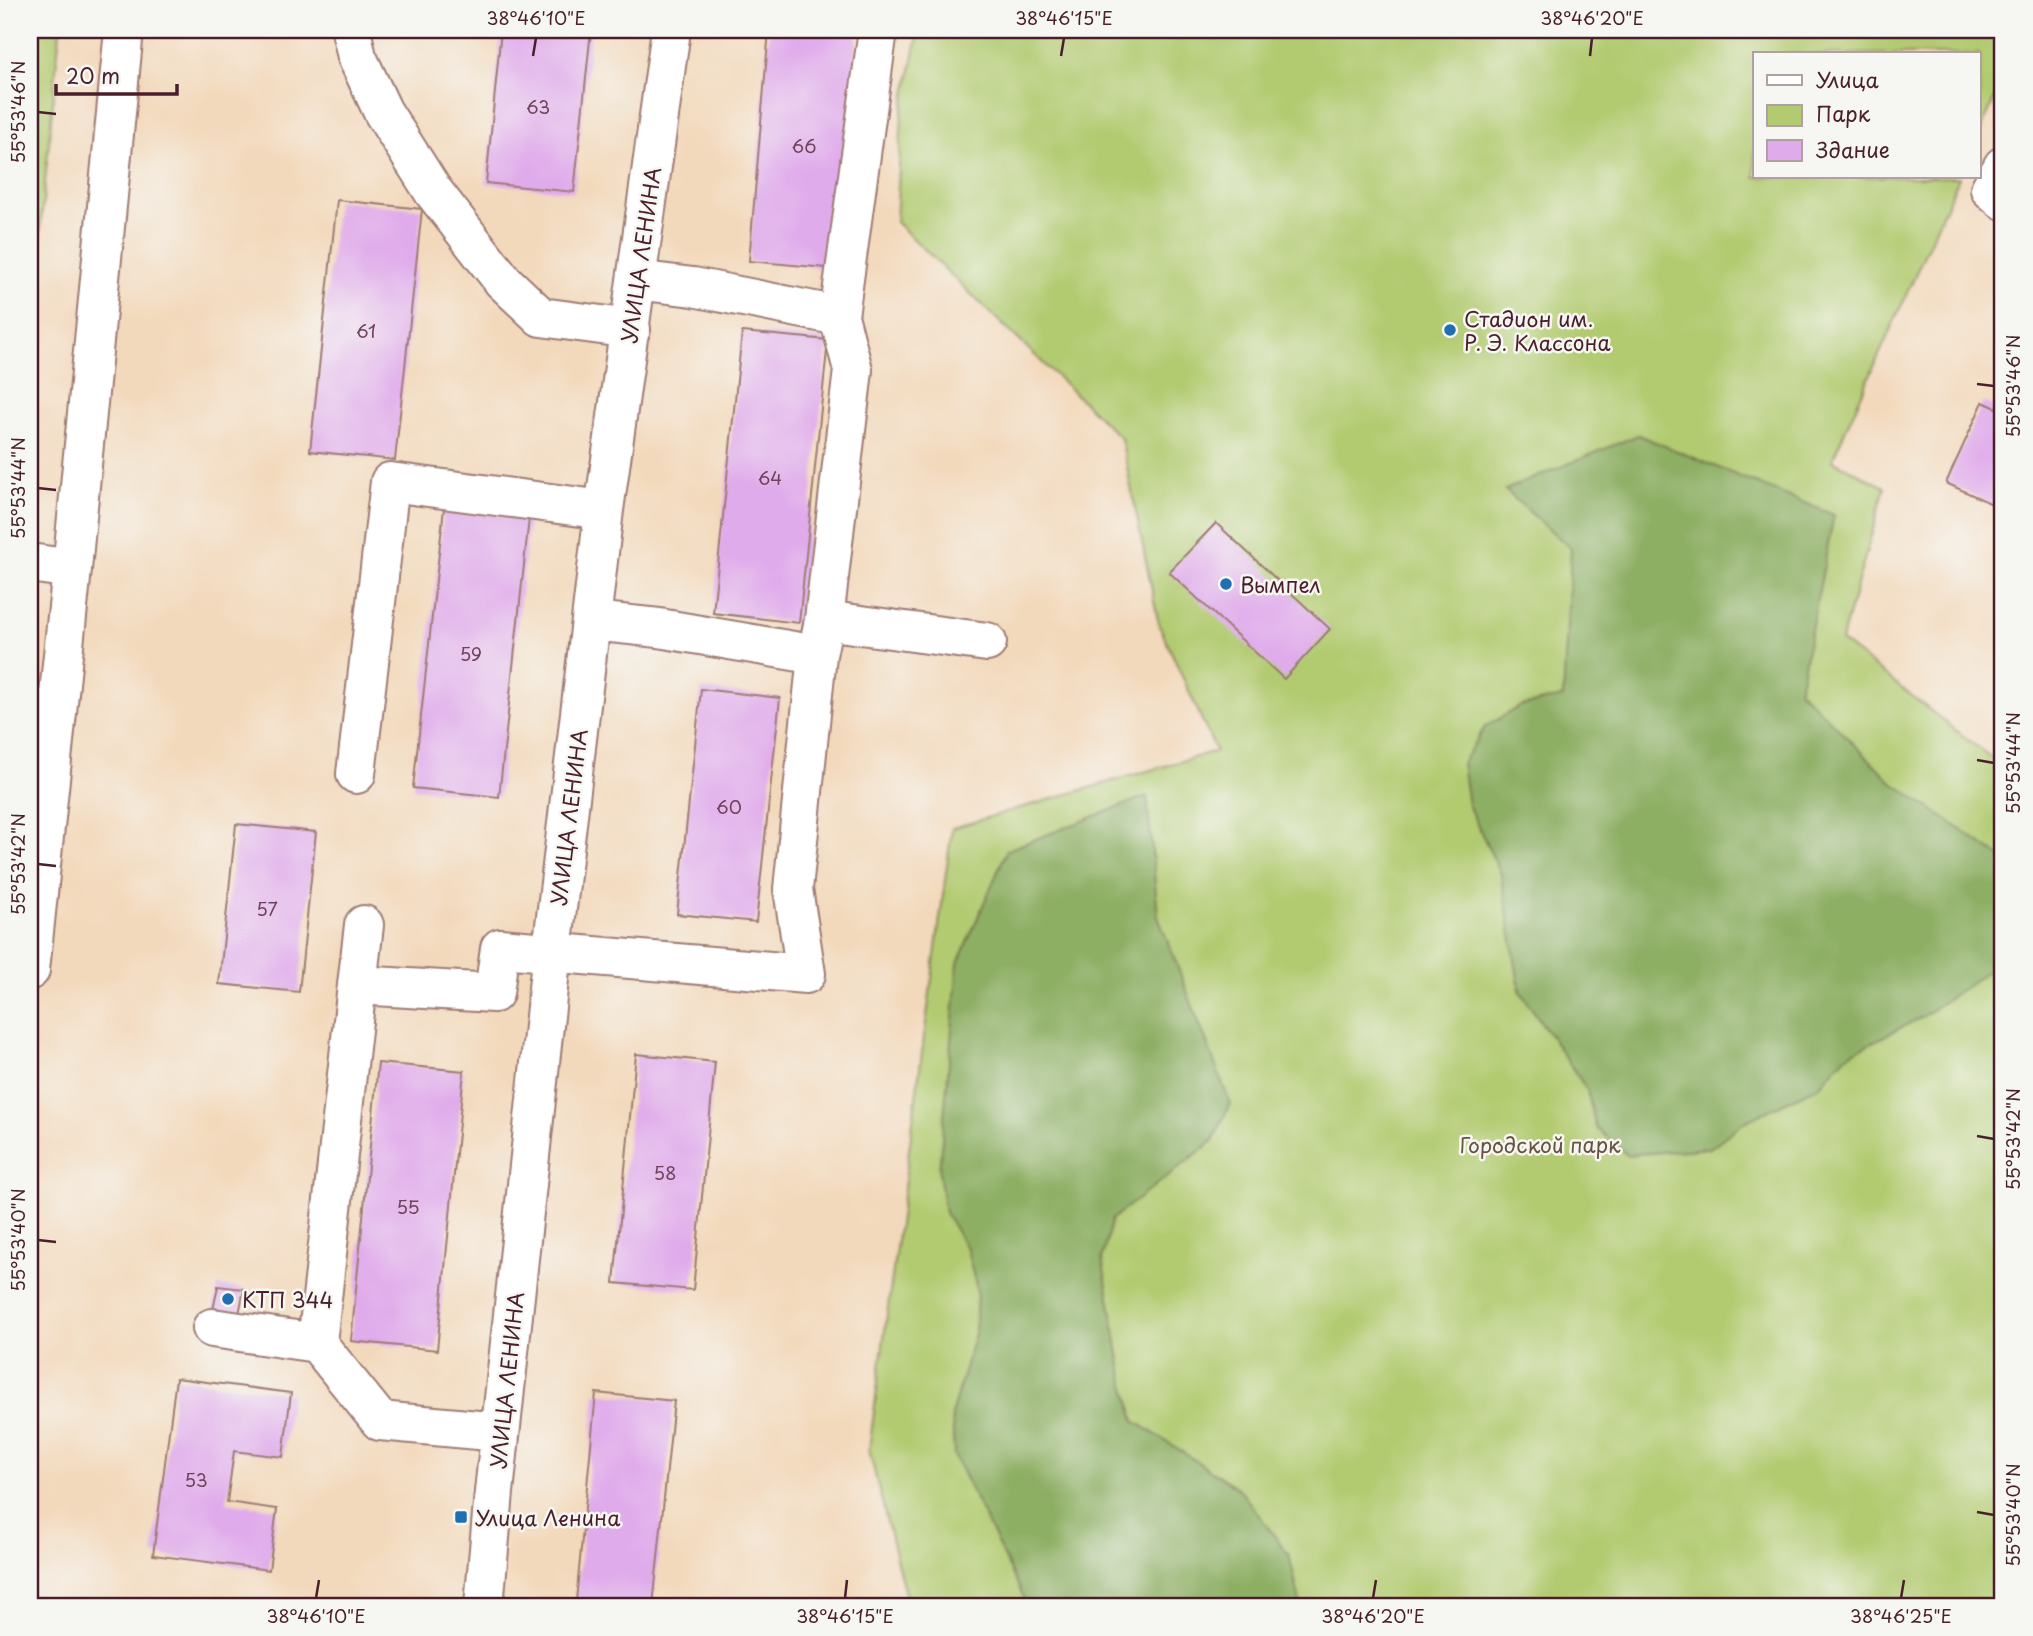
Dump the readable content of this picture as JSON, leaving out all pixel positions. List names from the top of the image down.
{
  "streets": {
    "street": ["УЛИЦА ЛЕНИНА"]
  },
  "parks": ["Городской парк"],
  "places": {
    "other": ["Стадион им. Р. Э. Классона", "Вымпел", "КТП 344"],
    "transit": ["Улица Ленина"]
  },
  "house_numbers": [
    "63",
    "66",
    "61",
    "64",
    "59",
    "60",
    "57",
    "58",
    "55",
    "53"
  ],
  "legend": ["Улица", "Парк", "Здание"],
  "scale_bar": "20 m",
  "coordinates": [
    "38°46'10\"E",
    "38°46'15\"E",
    "38°46'20\"E",
    "55°53'46\"N",
    "55°53'44\"N",
    "55°53'42\"N",
    "55°53'40\"N",
    "38°46'25\"E"
  ]
}
